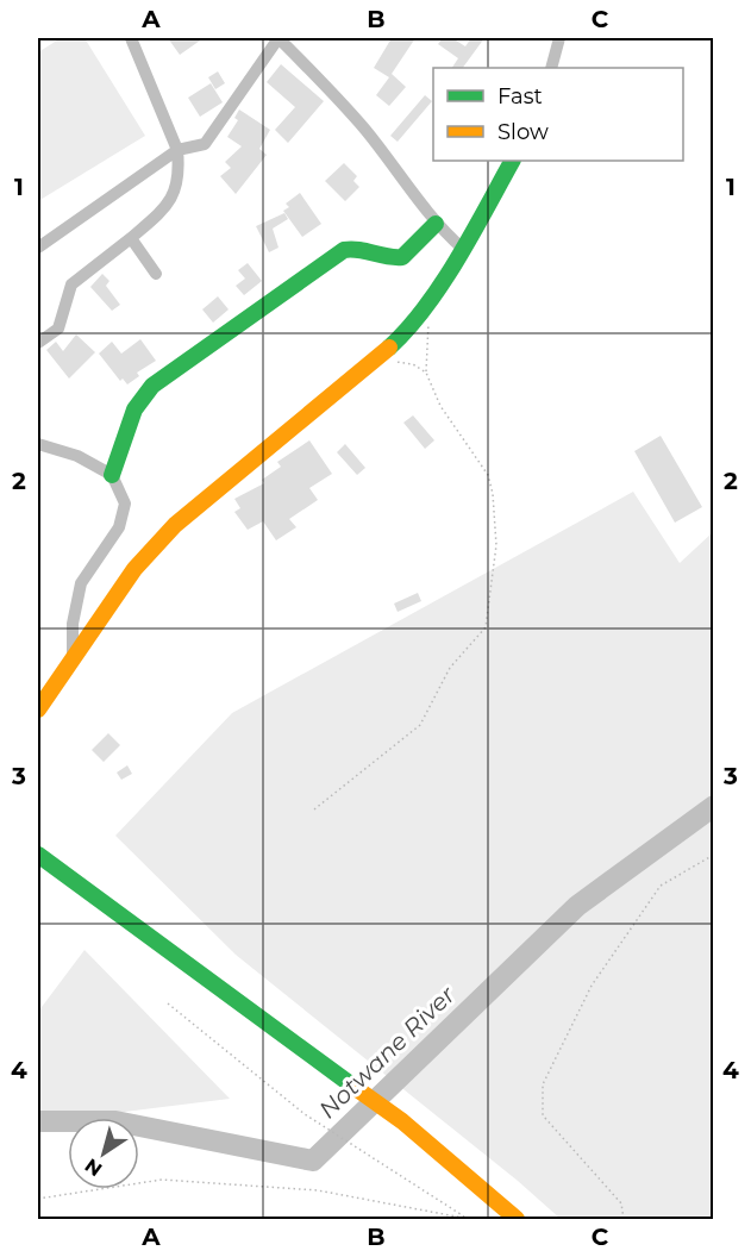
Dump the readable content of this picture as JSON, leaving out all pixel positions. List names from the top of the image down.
{
  "water": ["Notwane River"],
  "legend": ["Fast", "Slow"],
  "north": "bottom left",
  "grid": {
    "columns": ["A", "B", "C"],
    "rows": [
      "1",
      "2",
      "3",
      "4"
    ]
  }
}
